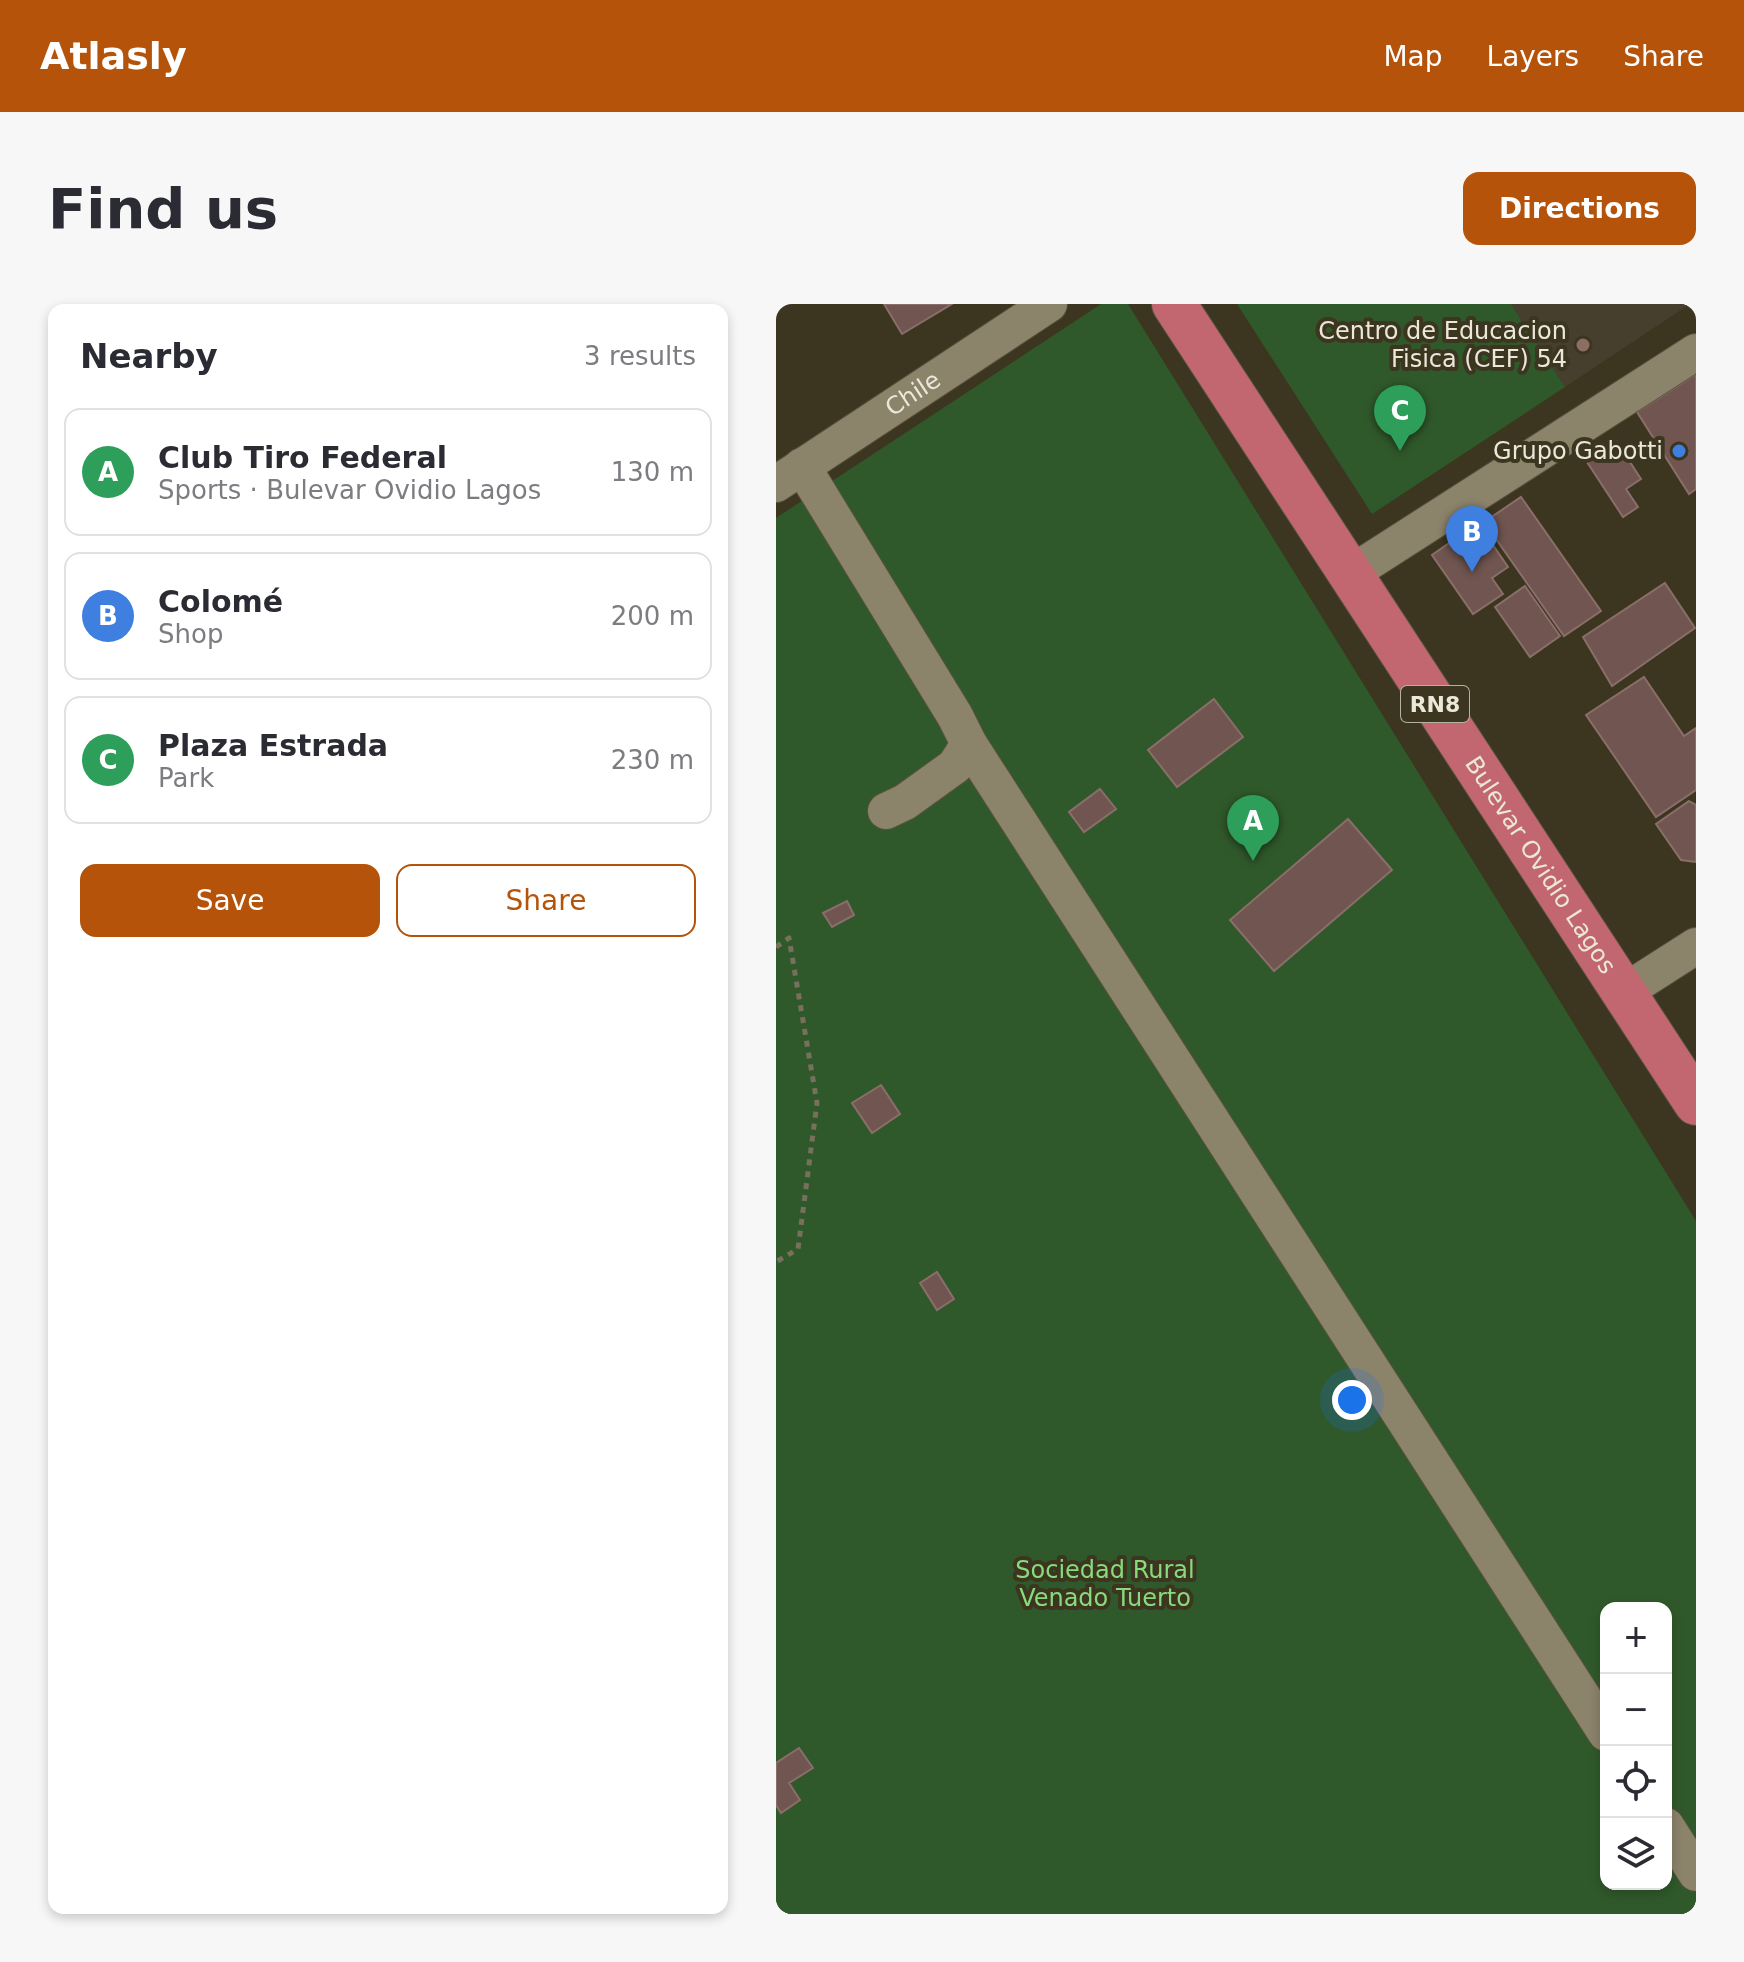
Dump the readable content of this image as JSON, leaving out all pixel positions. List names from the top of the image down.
{
  "streets": {
    "highway": ["RN8", "Bulevar Ovidio Lagos"],
    "street": ["Chile"]
  },
  "parks": ["Sociedad Rural Venado Tuerto"],
  "places": ["Centro de Educacion Fisica (CEF) 54", "Grupo Gabotti"],
  "page": {
    "header": "Atlasly",
    "nav": ["Map", "Layers", "Share"],
    "buttons": [
      "Directions",
      ["Save", "Share"]
    ],
    "title": "Find us",
    "heading": ["Nearby", "3 results"],
    "pins": ["C", "B", "A"],
    "list": [
      {
        "mark": "A",
        "name": "Club Tiro Federal",
        "note": "Sports · Bulevar Ovidio Lagos",
        "value": "130 m"
      },
      {
        "mark": "B",
        "name": "Colomé",
        "note": "Shop",
        "value": "200 m"
      },
      {
        "mark": "C",
        "name": "Plaza Estrada",
        "note": "Park",
        "value": "230 m"
      }
    ],
    "map_buttons": ["+", "−"]
  }
}
